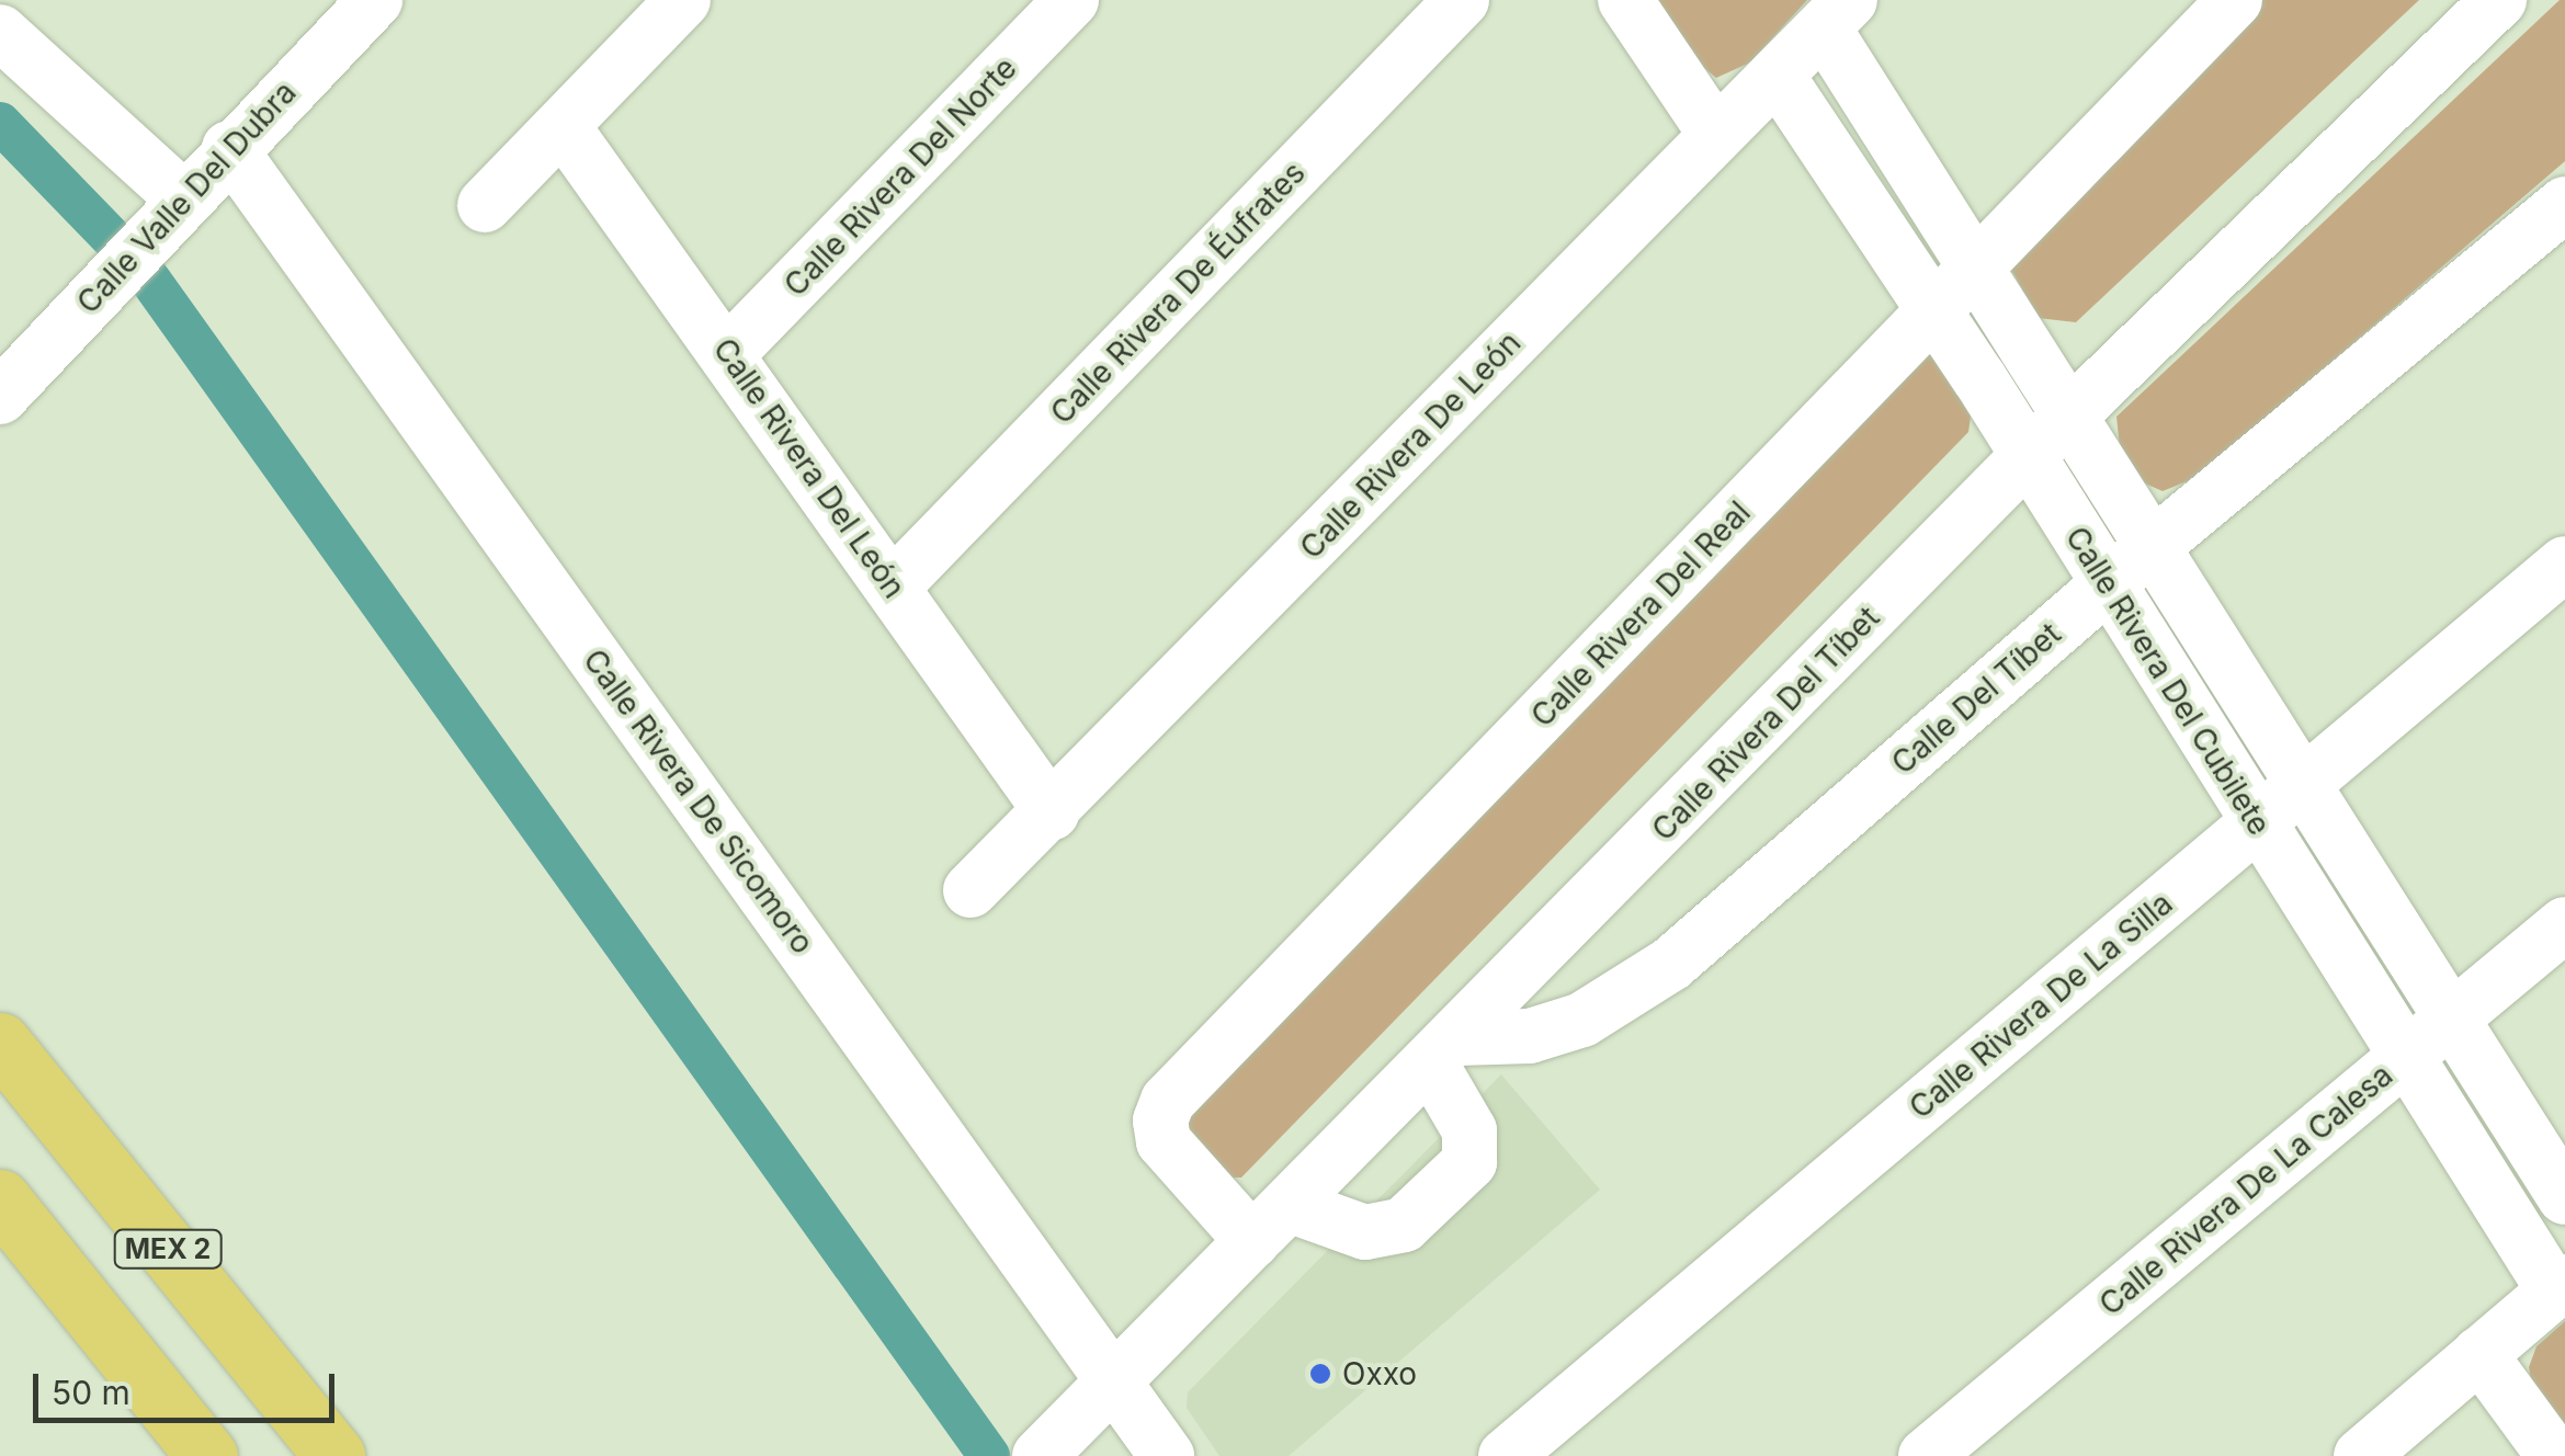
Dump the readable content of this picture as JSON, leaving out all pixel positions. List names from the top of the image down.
{
  "streets": {
    "main road": ["MEX 2"],
    "street": [
      "Calle Rivera Del Norte",
      "Calle Valle Del Dubra",
      "Calle Rivera De Éufrates",
      "Calle Rivera De León",
      "Calle Rivera Del León",
      "Calle Rivera Del Real",
      "Calle Rivera Del Cubilete",
      "Calle Del Tíbet",
      "Calle Rivera Del Tíbet",
      "Calle Rivera De Sicomoro",
      "Calle Rivera De La Silla",
      "Calle Rivera De La Calesa"
    ]
  },
  "crossings": [
    ["Calle Rivera Del Norte", "Calle Rivera Del León"],
    ["Calle Valle Del Dubra", "Calle Rivera De Sicomoro"],
    ["Calle Rivera De Éufrates", "Calle Rivera Del León"],
    ["Calle Rivera De León", "Calle Rivera Del León"],
    ["Calle Rivera De León", "Calle Rivera Del Cubilete"],
    ["Calle Rivera Del Real", "Calle Rivera Del Cubilete"],
    ["Calle Rivera Del Real", "Calle Rivera Del Tíbet"],
    ["Calle Rivera Del Cubilete", "Calle Del Tíbet"],
    ["Calle Rivera Del Cubilete", "Calle Rivera Del Tíbet"],
    ["Calle Rivera Del Cubilete", "Calle Rivera De La Silla"],
    ["Calle Rivera Del Cubilete", "Calle Rivera De La Calesa"],
    ["Calle Del Tíbet", "Calle Rivera Del Tíbet"],
    ["Calle Rivera Del Tíbet", "Calle Rivera De Sicomoro"]
  ],
  "places": ["Oxxo"],
  "scale_bar": "50 m"
}
